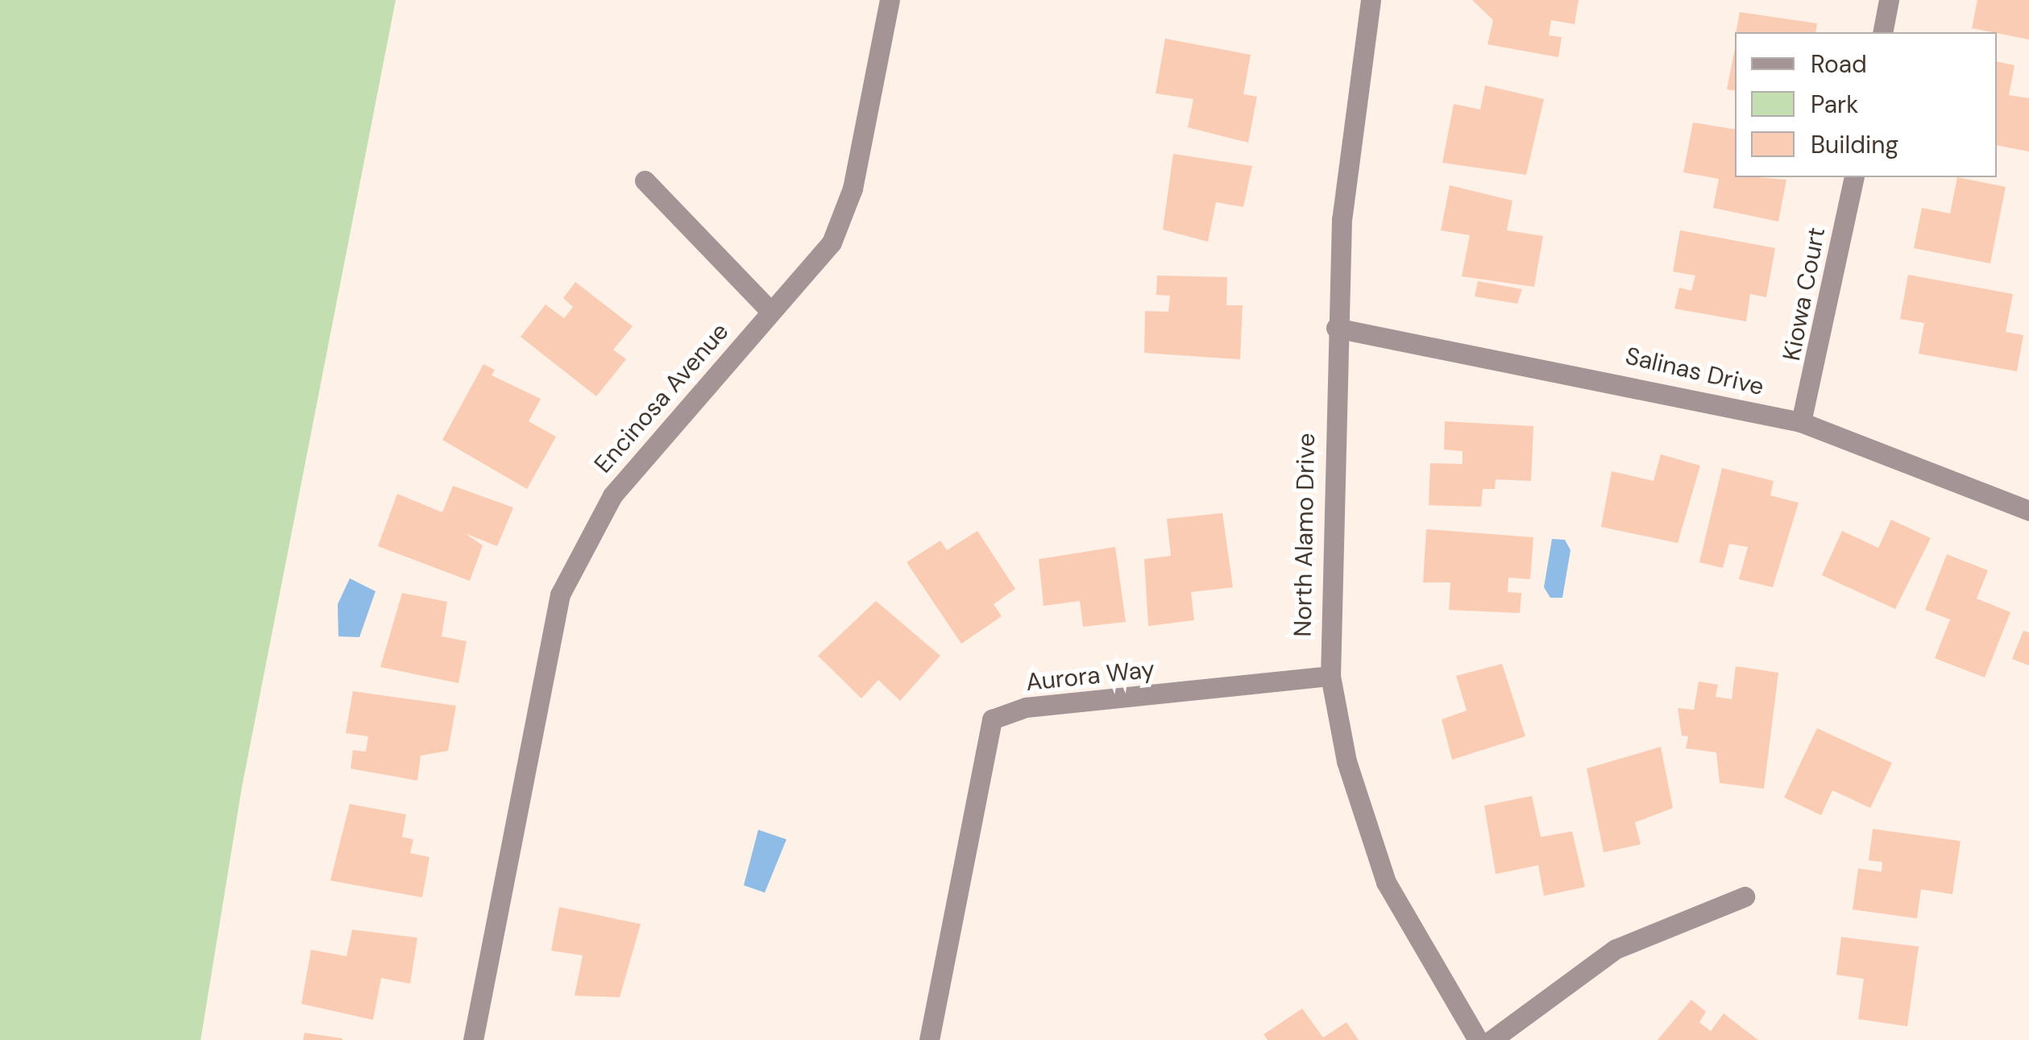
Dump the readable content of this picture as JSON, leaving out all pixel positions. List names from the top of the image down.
{
  "streets": {
    "street": [
      "Kiowa Court",
      "Salinas Drive",
      "Encinosa Avenue",
      "North Alamo Drive",
      "Aurora Way"
    ]
  },
  "crossings": [
    ["Kiowa Court", "Salinas Drive"],
    ["Salinas Drive", "North Alamo Drive"],
    ["North Alamo Drive", "Aurora Way"]
  ],
  "legend": ["Road", "Park", "Building"]
}
